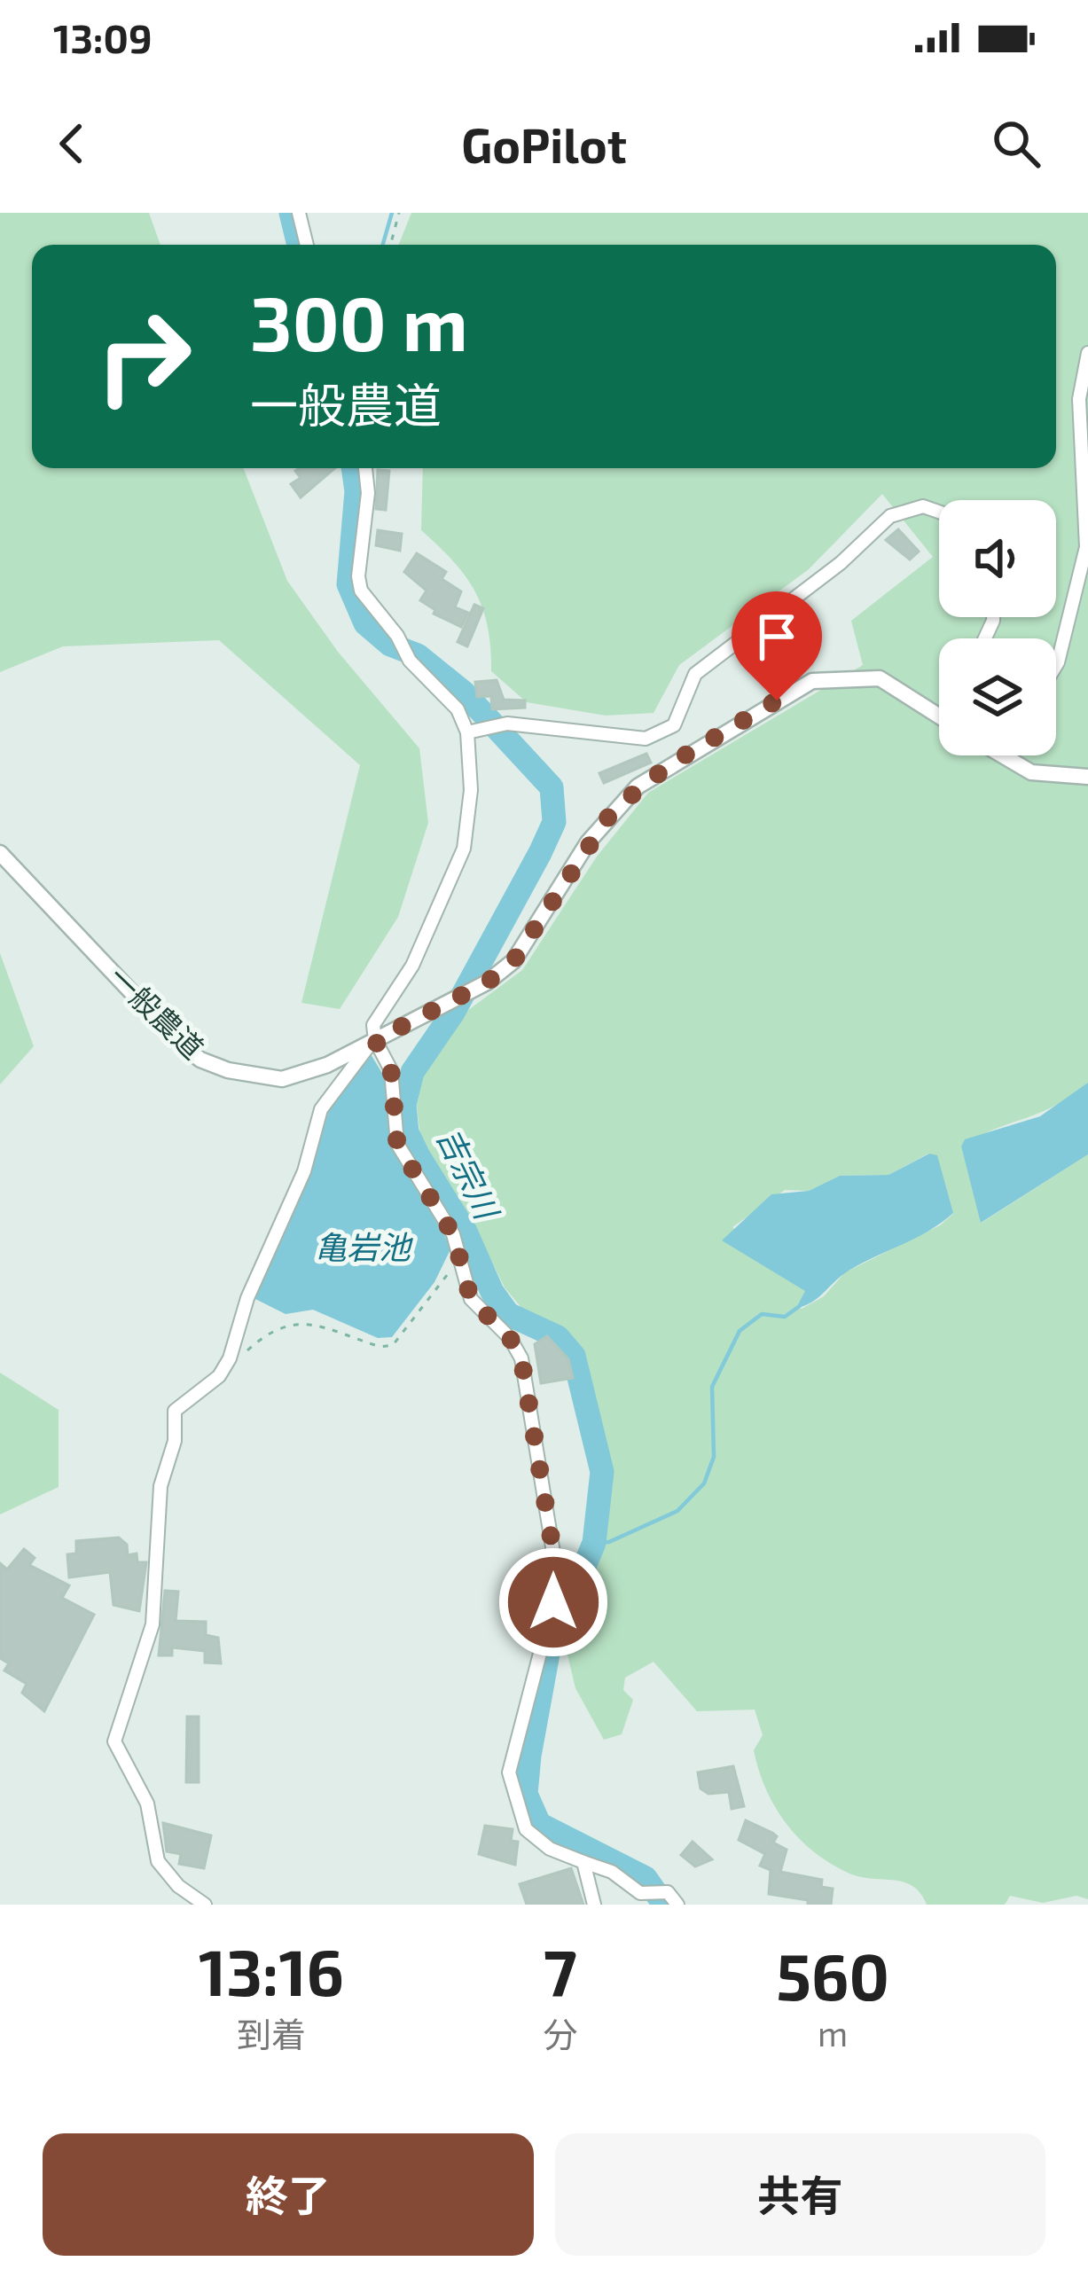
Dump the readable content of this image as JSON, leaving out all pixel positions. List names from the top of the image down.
{
  "streets": {
    "street": ["一般農道"]
  },
  "water": ["吉宗川", "亀岩池"],
  "page": {
    "status": "13:09",
    "header": "GoPilot",
    "turn": ["300 m", "一般農道"],
    "eta": [
      "13:16",
      "到着",
      "7",
      "分",
      "560",
      "m"
    ],
    "buttons": ["終了", "共有"]
  }
}
